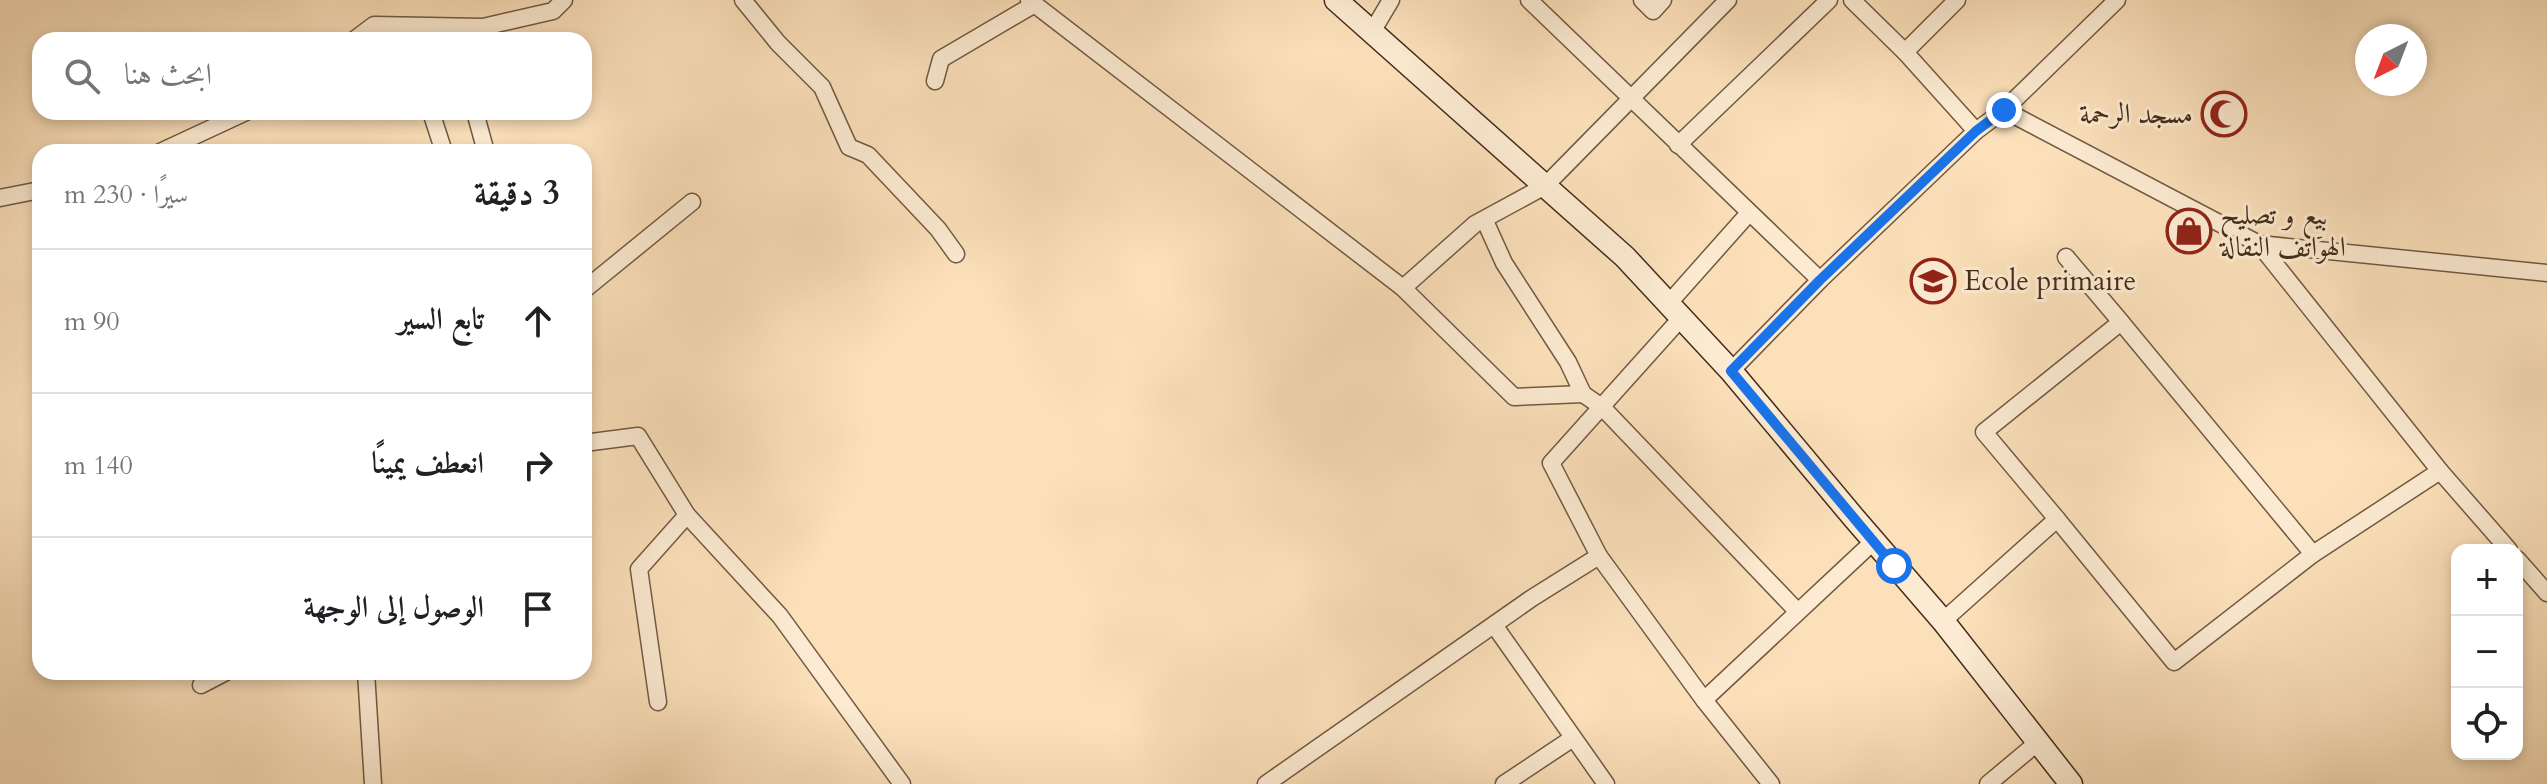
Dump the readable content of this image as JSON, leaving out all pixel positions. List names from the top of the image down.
{
  "places": {
    "mosque": ["مسجد الرحمة"],
    "shop": ["بيع و تصليح الهواتف النقالة"],
    "school or university": ["Ecole primaire"]
  },
  "north": "bottom left",
  "page": {
    "search": "ابحث هنا",
    "heading": ["3 دقيقة", "سيرًا · 230 m"],
    "list": [
      ["تابع السير", "90 m"],
      ["انعطف يمينًا", "140 m"],
      "الوصول إلى الوجهة"
    ],
    "map_buttons": ["+", "−"]
  }
}
